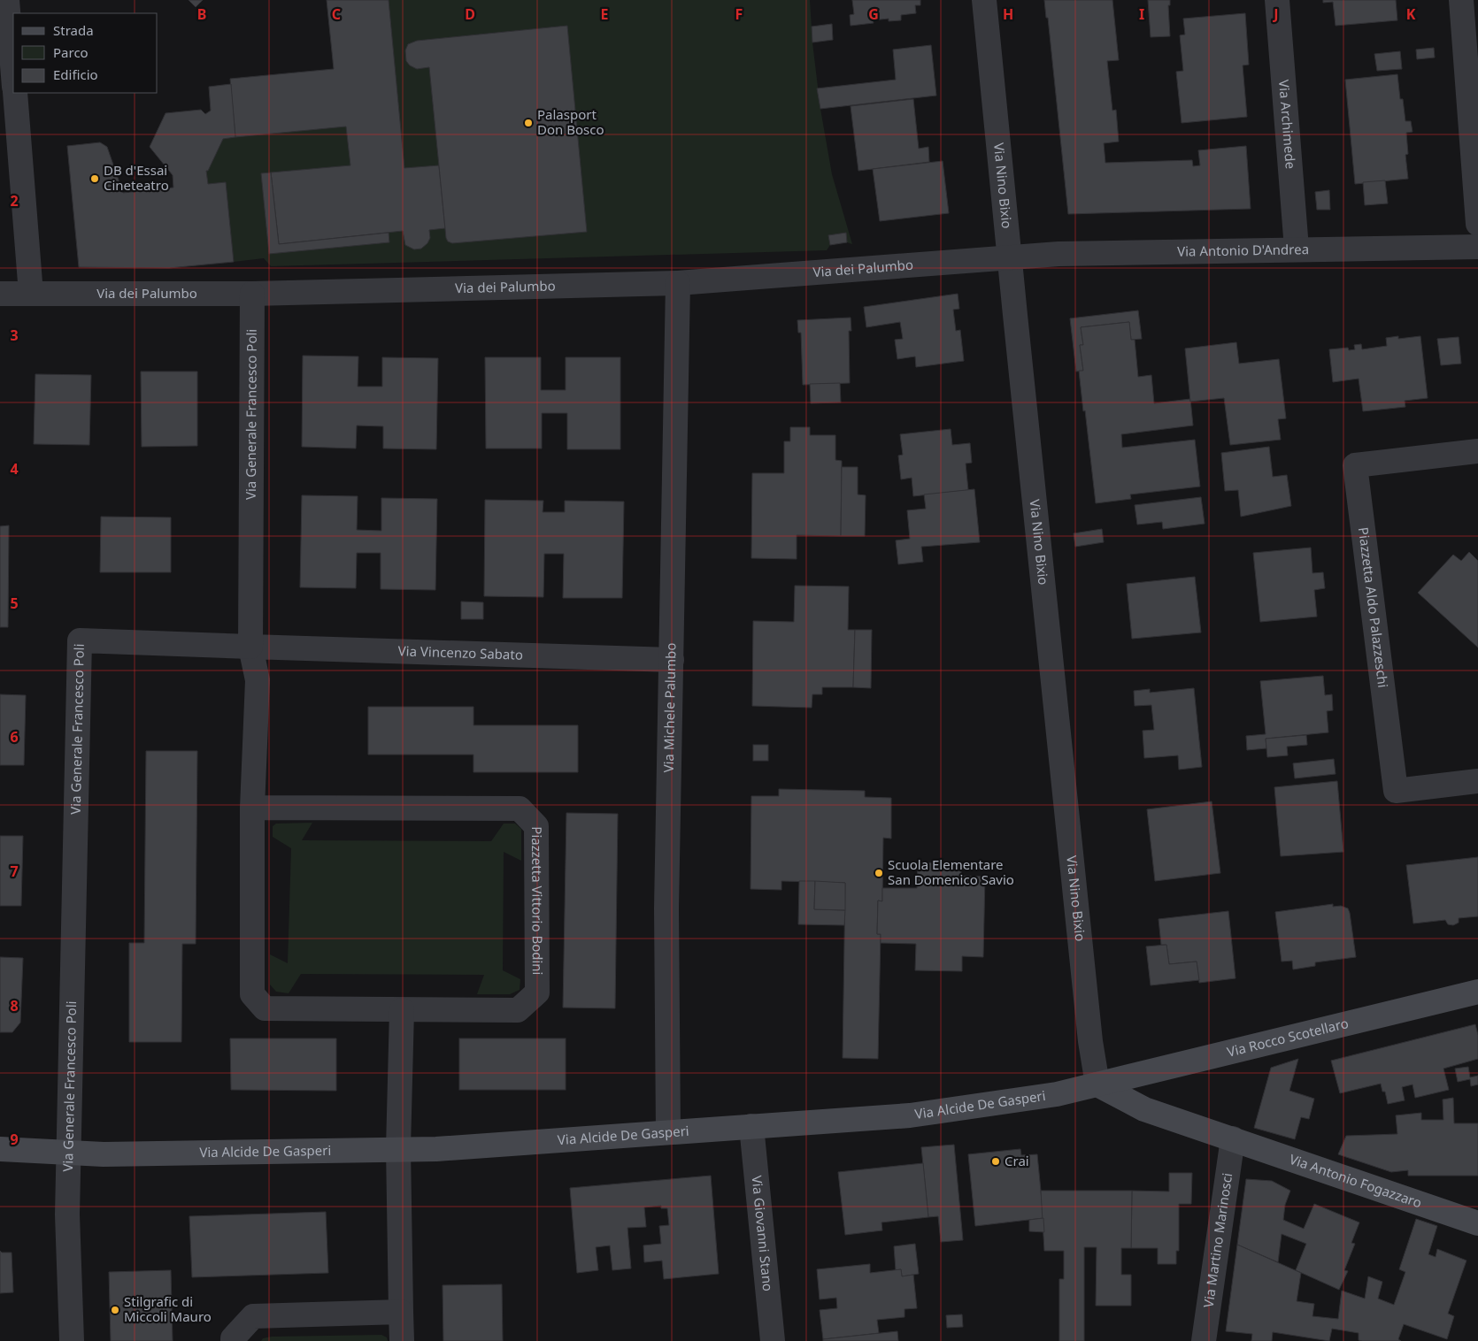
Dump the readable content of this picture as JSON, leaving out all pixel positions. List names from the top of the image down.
{
  "streets": {
    "street": [
      "Via Archimede",
      "Via Nino Bixio",
      "Via Antonio D'Andrea",
      "Via dei Palumbo",
      "Via Generale Francesco Poli",
      "Piazzetta Aldo Palazzeschi",
      "Via Vincenzo Sabato",
      "Via Michele Palumbo",
      "Piazzetta Vittorio Bodini",
      "Via Rocco Scotellaro",
      "Via Alcide De Gasperi",
      "Via Antonio Fogazzaro",
      "Via Giovanni Stano",
      "Via Martino Marinosci"
    ]
  },
  "crossings": [
    ["Via Archimede", "Via Antonio D'Andrea"],
    ["Via Nino Bixio", "Via Antonio D'Andrea"],
    ["Via Nino Bixio", "Via dei Palumbo"],
    ["Via Nino Bixio", "Via Rocco Scotellaro"],
    ["Via Nino Bixio", "Via Alcide De Gasperi"],
    ["Via Antonio D'Andrea", "Via dei Palumbo"],
    ["Via dei Palumbo", "Via Generale Francesco Poli"],
    ["Via dei Palumbo", "Via Michele Palumbo"],
    ["Via Generale Francesco Poli", "Via Vincenzo Sabato"],
    ["Via Generale Francesco Poli", "Piazzetta Vittorio Bodini"],
    ["Via Generale Francesco Poli", "Via Alcide De Gasperi"],
    ["Via Vincenzo Sabato", "Via Michele Palumbo"],
    ["Via Vincenzo Sabato", "Piazzetta Vittorio Bodini"],
    ["Via Michele Palumbo", "Via Alcide De Gasperi"],
    ["Via Rocco Scotellaro", "Via Alcide De Gasperi"],
    ["Via Alcide De Gasperi", "Via Giovanni Stano"],
    ["Via Antonio Fogazzaro", "Via Martino Marinosci"]
  ],
  "places": [
    "Palasport Don Bosco",
    "DB d'Essai Cineteatro",
    "Scuola Elementare San Domenico Savio",
    "Crai",
    "Stilgrafic di Miccoli Mauro"
  ],
  "legend": ["Strada", "Parco", "Edificio"],
  "grid": {
    "columns": [
      "B",
      "C",
      "D",
      "E",
      "F",
      "G",
      "H",
      "I",
      "J",
      "K"
    ],
    "rows": [
      "2",
      "3",
      "4",
      "5",
      "6",
      "7",
      "8",
      "9"
    ]
  }
}
